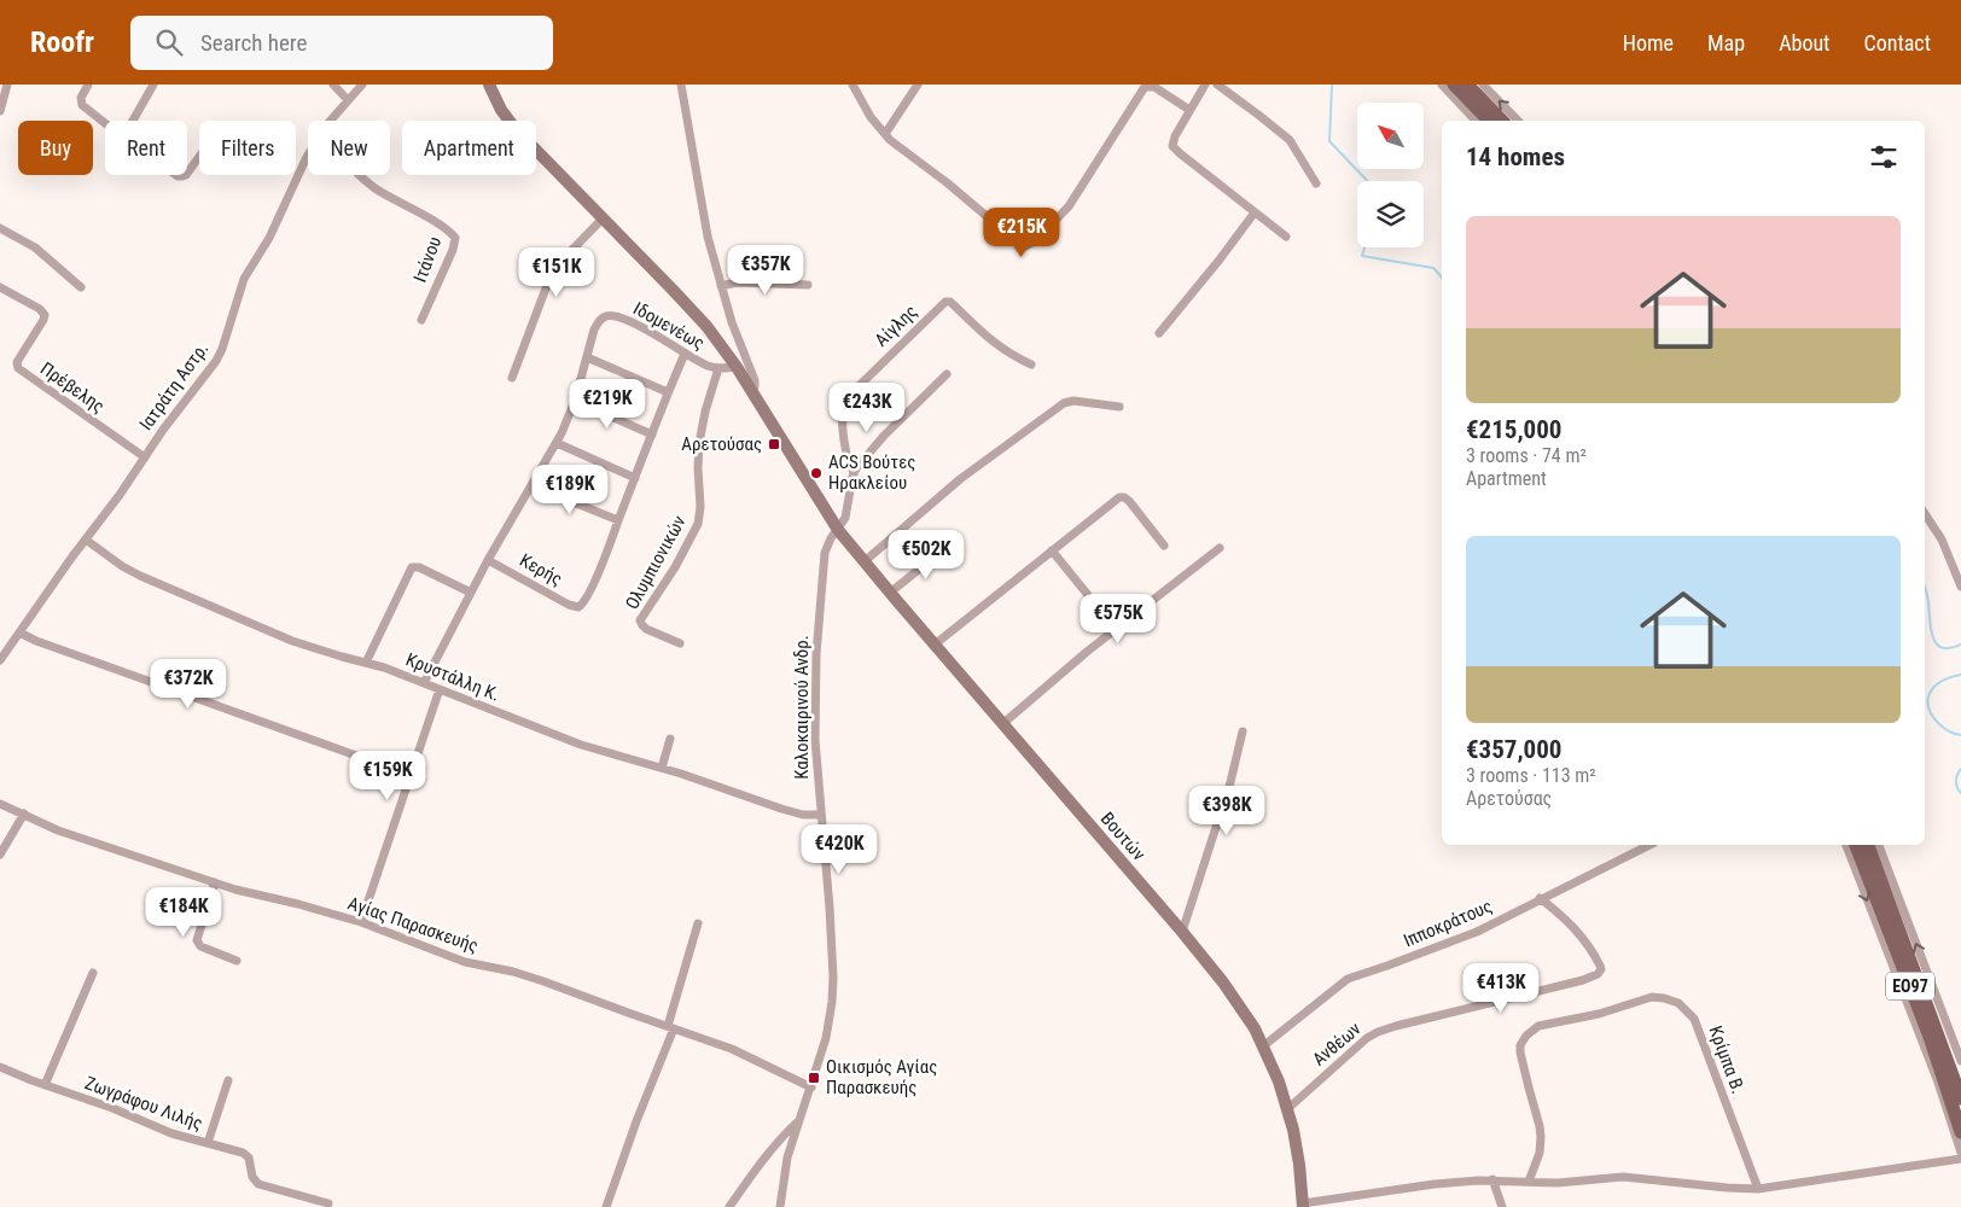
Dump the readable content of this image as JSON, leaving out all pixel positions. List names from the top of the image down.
{
  "streets": {
    "main road": ["Βουτών", "ΕΟ97"],
    "street": [
      "Ιτάνου",
      "Ιδομενέως",
      "Αίγλης",
      "Ιατράτη Αστρ.",
      "Πρέβελης",
      "Ολυμπιονικών",
      "Κερής",
      "Κρυστάλλη Κ.",
      "Καλοκαιρινού Ανδρ.",
      "Ιπποκράτους",
      "Αγίας Παρασκευής",
      "Ανθέων",
      "Κρίμπα Β.",
      "Ζωγράφου Λιλής"
    ]
  },
  "crossings": [
    ["Ιδομενέως", "Ολυμπιονικών"],
    ["Ιδομενέως", "Κερής"],
    ["Ιδομενέως", "Κρυστάλλη Κ."],
    ["Ιδομενέως", "Βουτών"],
    ["Αίγλης", "Καλοκαιρινού Ανδρ."],
    ["Ιατράτη Αστρ.", "Πρέβελης"],
    ["Ιατράτη Αστρ.", "Κρυστάλλη Κ."],
    ["Κρυστάλλη Κ.", "Καλοκαιρινού Ανδρ."],
    ["Καλοκαιρινού Ανδρ.", "Βουτών"],
    ["Καλοκαιρινού Ανδρ.", "Αγίας Παρασκευής"],
    ["Βουτών", "Ιπποκράτους"],
    ["Βουτών", "Ανθέων"],
    ["Ιπποκράτους", "Ανθέων"]
  ],
  "places": {
    "transit": ["Αρετούσας", "Οικισμός Αγίας Παρασκευής"],
    "other": ["ACS Βούτες Ηρακλείου"]
  },
  "north": "top left",
  "page": {
    "header": "Roofr",
    "search": "Search here",
    "nav": [
      "Home",
      "Map",
      "About",
      "Contact"
    ],
    "chip": [
      "Buy",
      "Rent",
      "Filters",
      "New",
      "Apartment"
    ],
    "heading": "14 homes",
    "list": [
      {
        "name": "€215,000",
        "note": "3 rooms · 74 m² · Apartment"
      },
      {
        "name": "€357,000",
        "note": "3 rooms · 113 m² · Αρετούσας"
      }
    ],
    "price": [
      "€215K",
      "€357K",
      "€151K",
      "€219K",
      "€243K",
      "€189K",
      "€502K",
      "€575K",
      "€372K",
      "€159K",
      "€398K",
      "€420K",
      "€184K",
      "€413K"
    ]
  }
}
